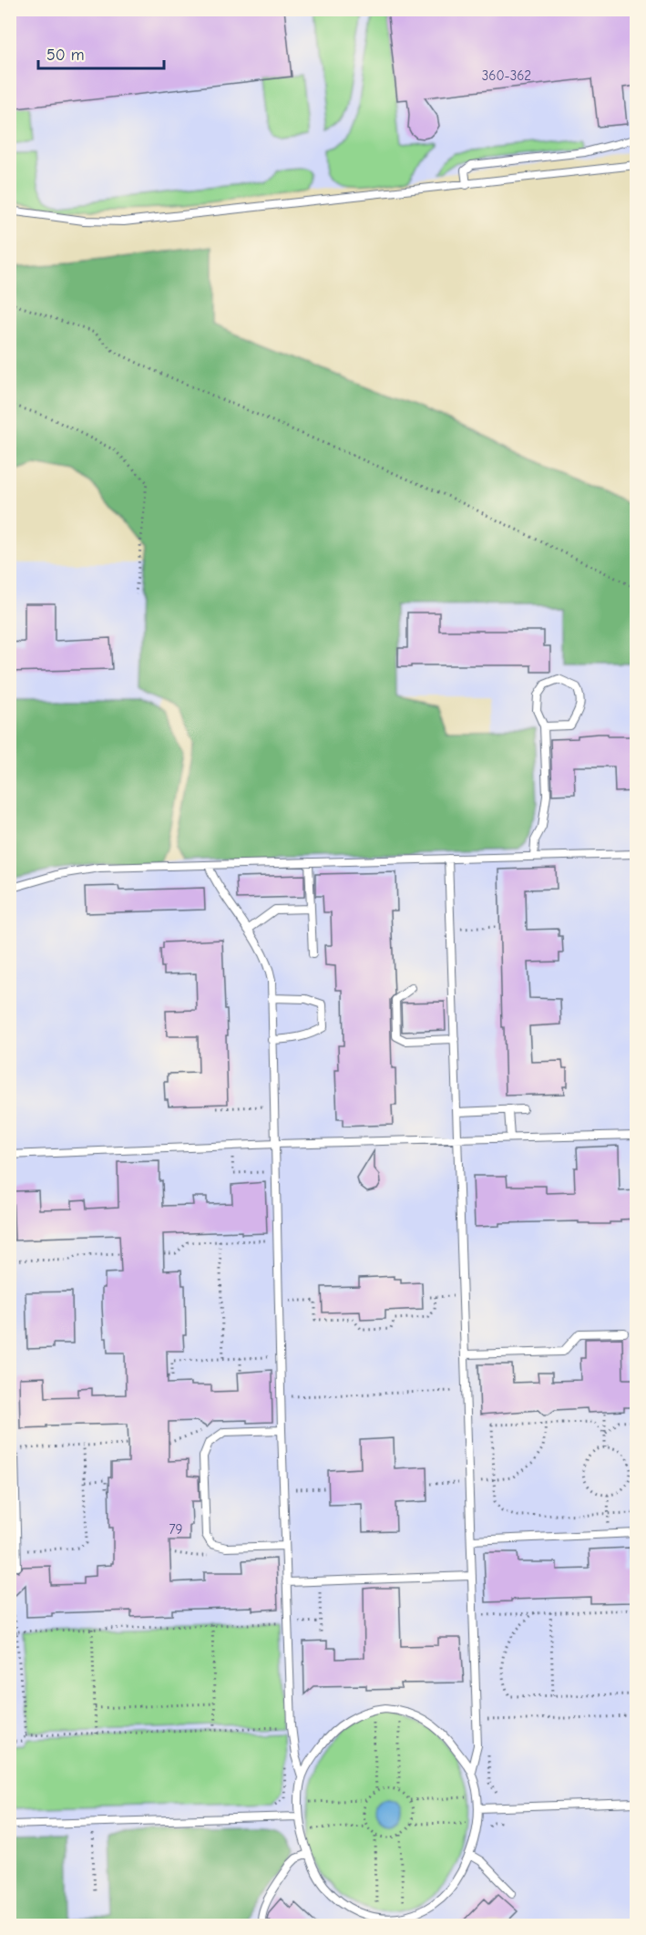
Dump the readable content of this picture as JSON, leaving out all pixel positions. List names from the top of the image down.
{
  "house_numbers": ["360-362", "79"],
  "scale_bar": "50 m"
}
